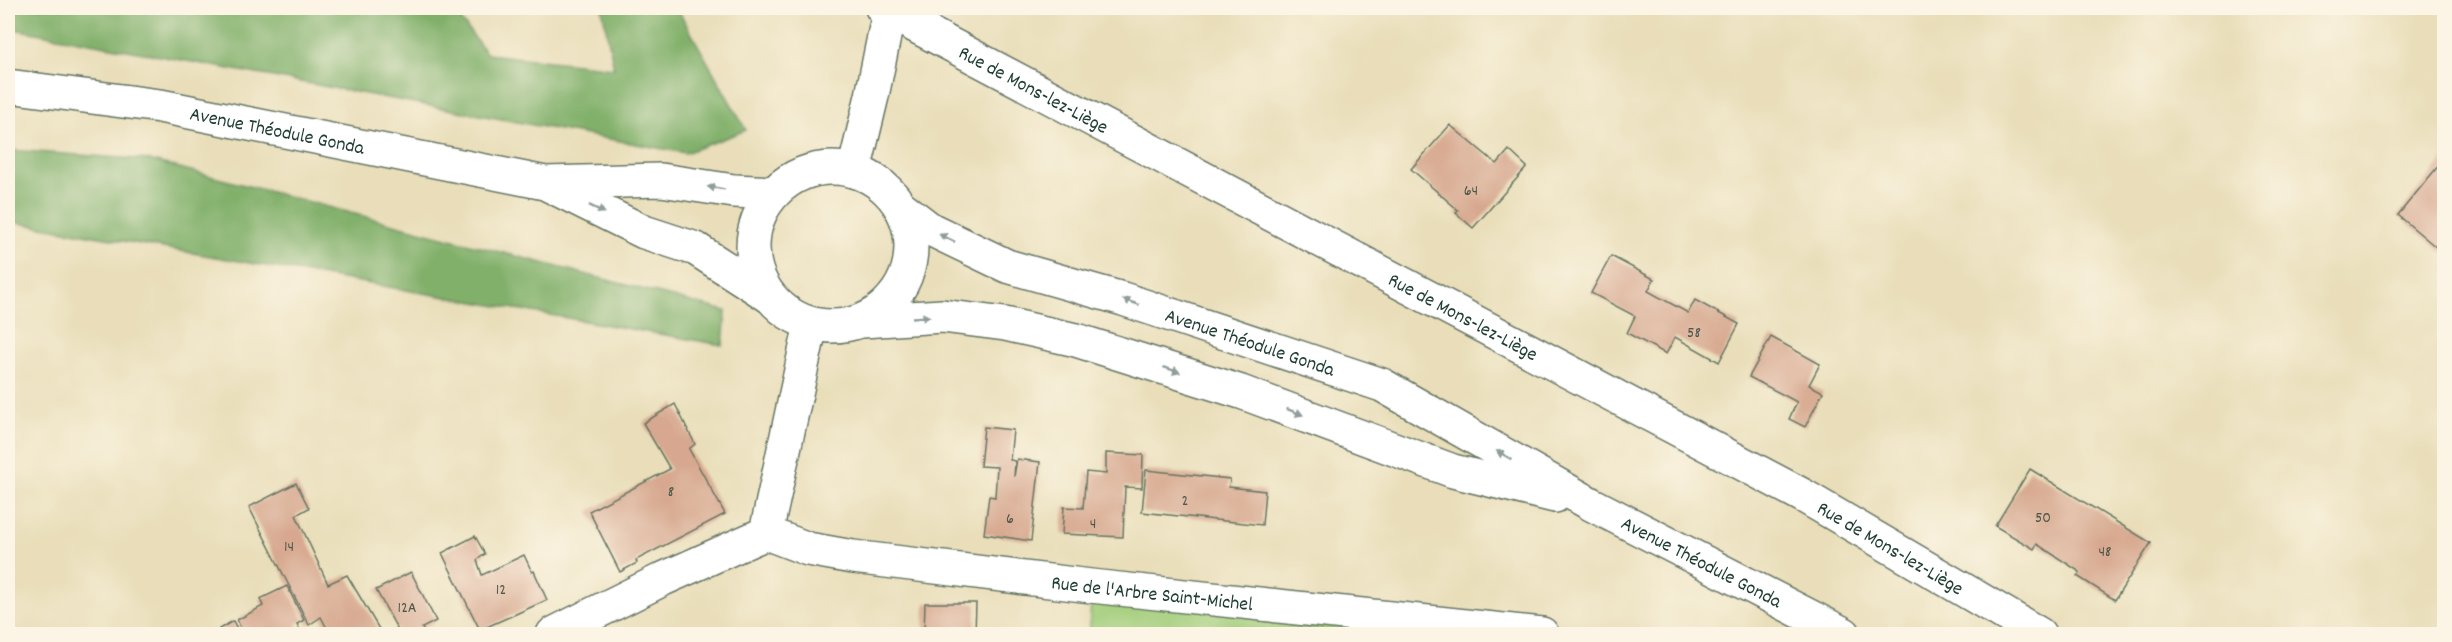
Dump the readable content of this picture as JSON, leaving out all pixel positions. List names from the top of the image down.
{
  "streets": {
    "main road": ["Rue de Mons-lez-Liège", "Avenue Théodule Gonda", "Rue de l'Arbre Saint-Michel"]
  },
  "house_numbers": [
    "64",
    "58",
    "8",
    "2",
    "50",
    "6",
    "4",
    "14",
    "48",
    "12",
    "12A"
  ]
}
